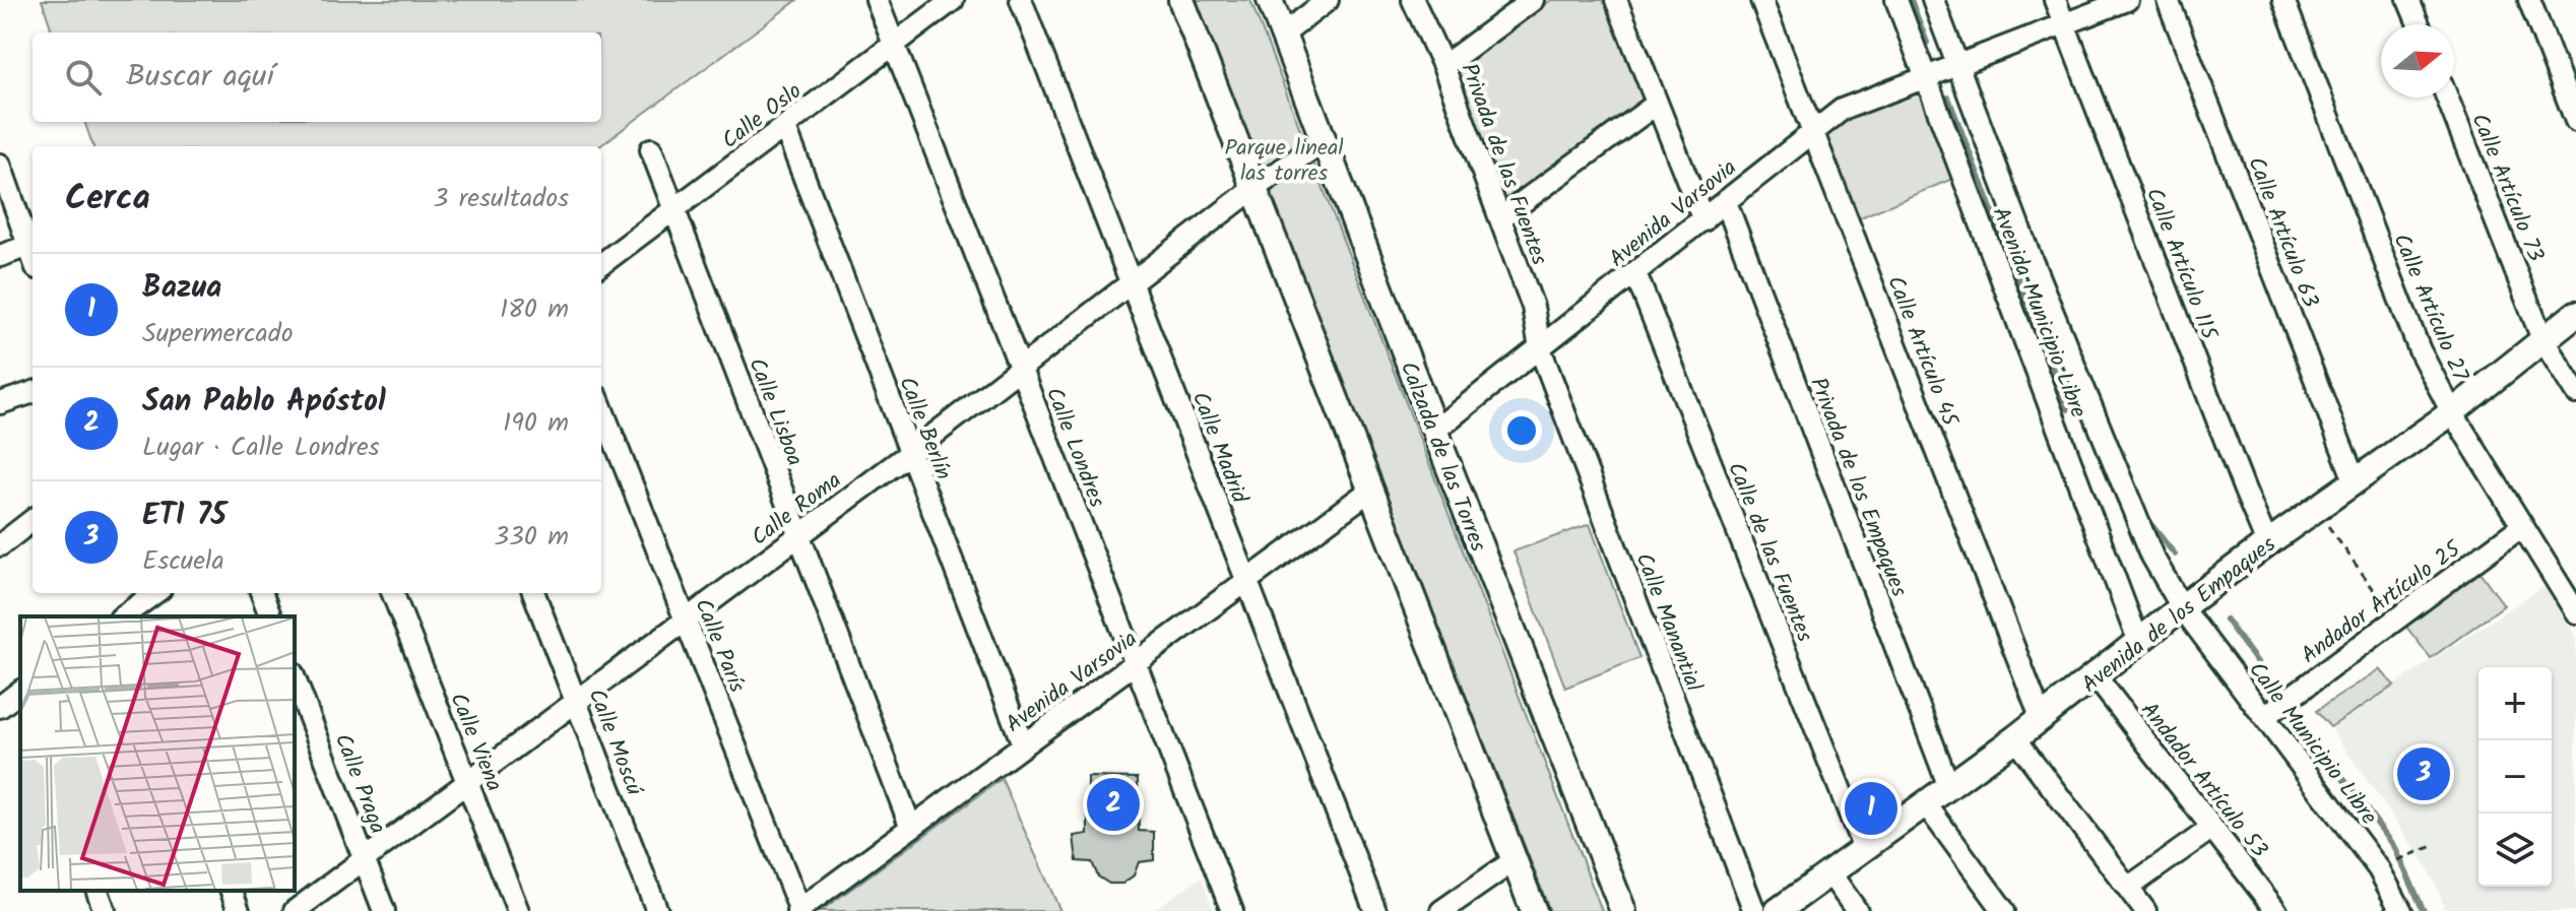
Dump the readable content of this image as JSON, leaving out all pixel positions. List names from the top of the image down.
{
  "streets": {
    "main road": ["Calzada de las Torres", "Avenida de los Empaques"],
    "street": [
      "Calle Oslo",
      "Privada de las Fuentes",
      "Calle Artículo 73",
      "Avenida Varsovia",
      "Calle Artículo 63",
      "Calle Artículo 115",
      "Calle Artículo 27",
      "Avenida Municipio Libre",
      "Calle Artículo 45",
      "Calle Lisboa",
      "Calle Berlín",
      "Calle Londres",
      "Calle Madrid",
      "Privada de los Empaques",
      "Calle Roma",
      "Calle de las Fuentes",
      "Andador Artículo 25",
      "Calle Manantial",
      "Calle París",
      "Calle Viena",
      "Calle Moscú",
      "Calle Municipio Libre",
      "Andador Artículo 53",
      "Calle Praga"
    ]
  },
  "crossings": [
    ["Calle Oslo", "Calle Lisboa"],
    ["Calle Oslo", "Calle Berlín"],
    ["Calle Oslo", "Calle Londres"],
    ["Privada de las Fuentes", "Avenida Varsovia"],
    ["Privada de las Fuentes", "Calle Manantial"],
    ["Calle Artículo 73", "Avenida de los Empaques"],
    ["Avenida Varsovia", "Calle Artículo 115"],
    ["Avenida Varsovia", "Avenida Municipio Libre"],
    ["Avenida Varsovia", "Calle Artículo 45"],
    ["Avenida Varsovia", "Calle Lisboa"],
    ["Avenida Varsovia", "Calle Berlín"],
    ["Avenida Varsovia", "Calle Londres"],
    ["Avenida Varsovia", "Calle Madrid"],
    ["Avenida Varsovia", "Calzada de las Torres"],
    ["Avenida Varsovia", "Privada de los Empaques"],
    ["Avenida Varsovia", "Calle de las Fuentes"],
    ["Avenida Varsovia", "Calle Manantial"],
    ["Avenida Varsovia", "Calle París"],
    ["Calle Artículo 63", "Avenida de los Empaques"],
    ["Calle Artículo 115", "Avenida de los Empaques"],
    ["Calle Artículo 27", "Andador Artículo 25"],
    ["Calle Artículo 27", "Avenida de los Empaques"],
    ["Avenida Municipio Libre", "Avenida de los Empaques"],
    ["Avenida Municipio Libre", "Calle Municipio Libre"],
    ["Calle Artículo 45", "Avenida de los Empaques"],
    ["Calle Lisboa", "Calle Roma"],
    ["Calle Berlín", "Calle Roma"],
    ["Calle Londres", "Calle Roma"],
    ["Calle Madrid", "Calle Roma"],
    ["Calzada de las Torres", "Calle Roma"],
    ["Privada de los Empaques", "Avenida de los Empaques"],
    ["Calle Roma", "Calle París"],
    ["Calle Roma", "Calle Viena"],
    ["Calle Roma", "Calle Moscú"],
    ["Calle Roma", "Calle Praga"],
    ["Calle de las Fuentes", "Avenida de los Empaques"],
    ["Andador Artículo 25", "Calle Municipio Libre"],
    ["Avenida de los Empaques", "Calle Municipio Libre"],
    ["Avenida de los Empaques", "Andador Artículo 53"]
  ],
  "parks": ["Parque lineal las torres"],
  "north": "right",
  "page": {
    "search": "Buscar aquí",
    "heading": ["Cerca", "3 resultados"],
    "list": [
      {
        "mark": "1",
        "name": "Bazua",
        "note": "Supermercado",
        "value": "180 m"
      },
      {
        "mark": "2",
        "name": "San Pablo Apóstol",
        "note": "Lugar · Calle Londres",
        "value": "190 m"
      },
      {
        "mark": "3",
        "name": "ETI 75",
        "note": "Escuela",
        "value": "330 m"
      }
    ],
    "map_buttons": ["+", "−"],
    "pins": ["3", "2", "1"]
  }
}
